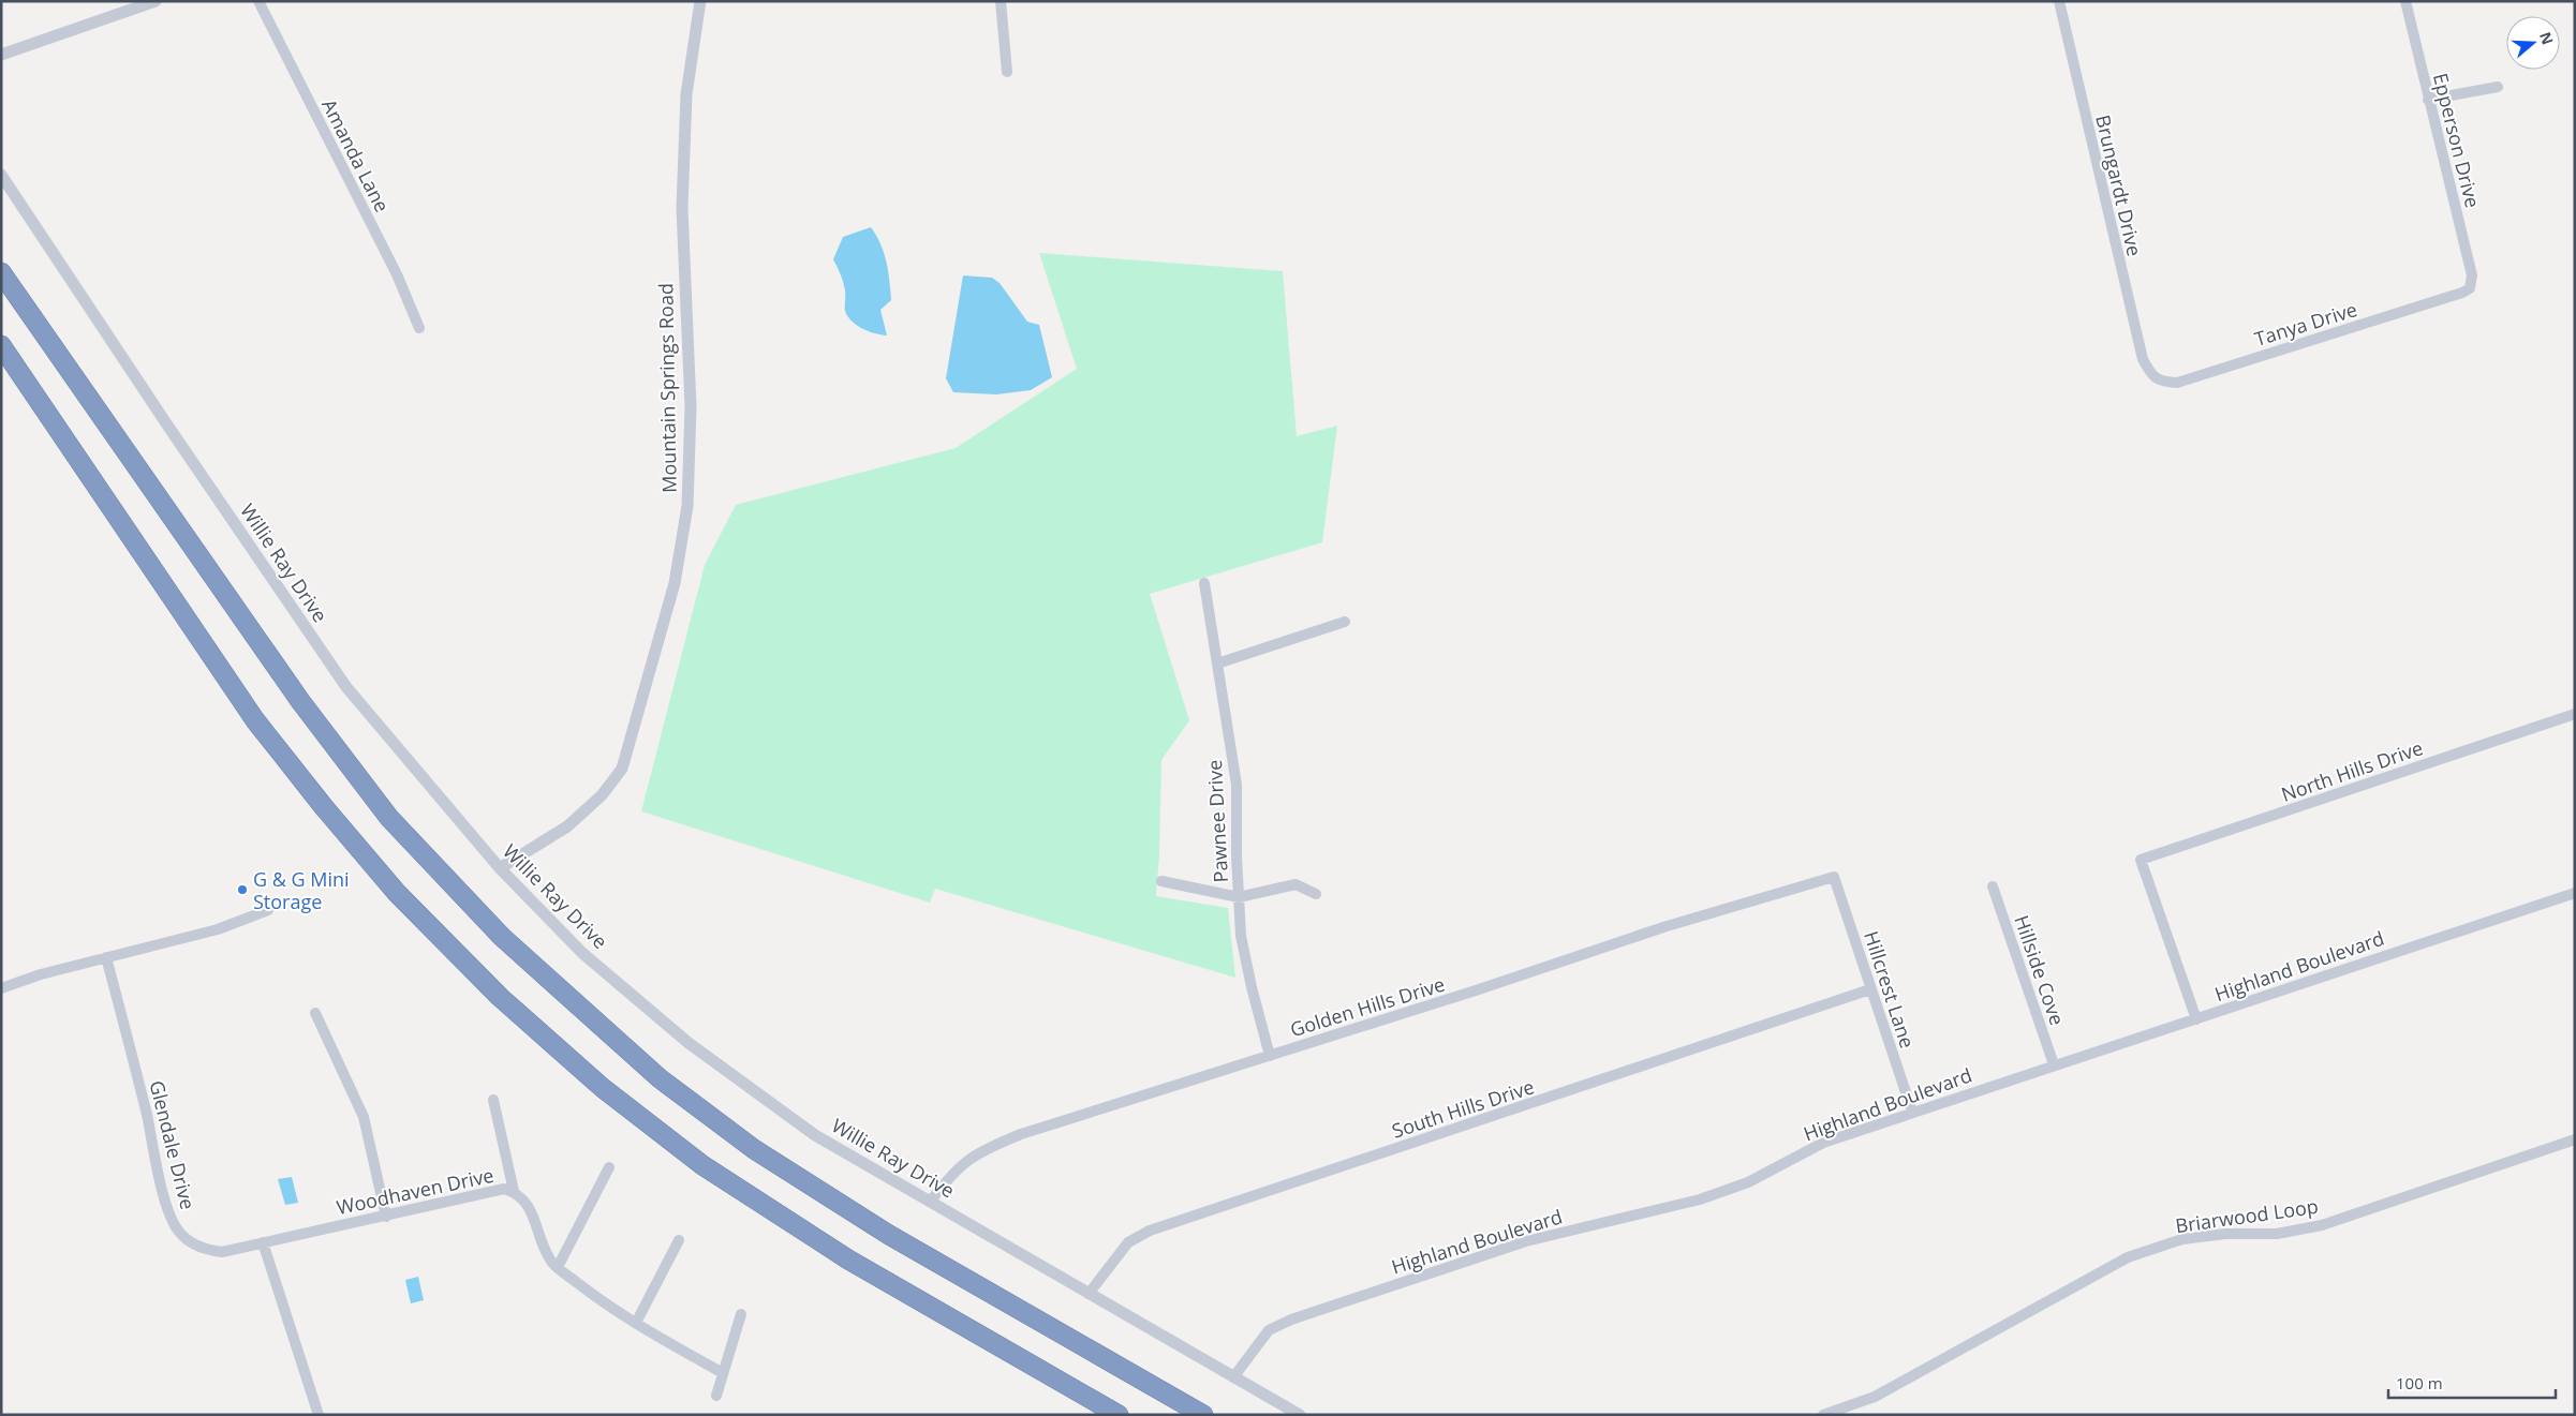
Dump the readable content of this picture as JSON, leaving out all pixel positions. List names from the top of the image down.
{
  "streets": {
    "street": [
      "Epperson Drive",
      "Amanda Lane",
      "Brungardt Drive",
      "Tanya Drive",
      "Mountain Springs Road",
      "Willie Ray Drive",
      "North Hills Drive",
      "Pawnee Drive",
      "Highland Boulevard",
      "Hillside Cove",
      "Hillcrest Lane",
      "Golden Hills Drive",
      "South Hills Drive",
      "Glendale Drive",
      "Woodhaven Drive",
      "Briarwood Loop"
    ]
  },
  "crossings": [
    ["Epperson Drive", "Tanya Drive"],
    ["Brungardt Drive", "Tanya Drive"],
    ["Mountain Springs Road", "Willie Ray Drive"],
    ["Willie Ray Drive", "Highland Boulevard"],
    ["Willie Ray Drive", "Golden Hills Drive"],
    ["Willie Ray Drive", "South Hills Drive"],
    ["North Hills Drive", "Highland Boulevard"],
    ["Pawnee Drive", "Golden Hills Drive"],
    ["Highland Boulevard", "Hillside Cove"],
    ["Highland Boulevard", "Hillcrest Lane"],
    ["Hillcrest Lane", "Golden Hills Drive"],
    ["Hillcrest Lane", "South Hills Drive"],
    ["Glendale Drive", "Woodhaven Drive"]
  ],
  "places": ["G & G Mini Storage"],
  "scale_bar": "100 m",
  "north": "right"
}
